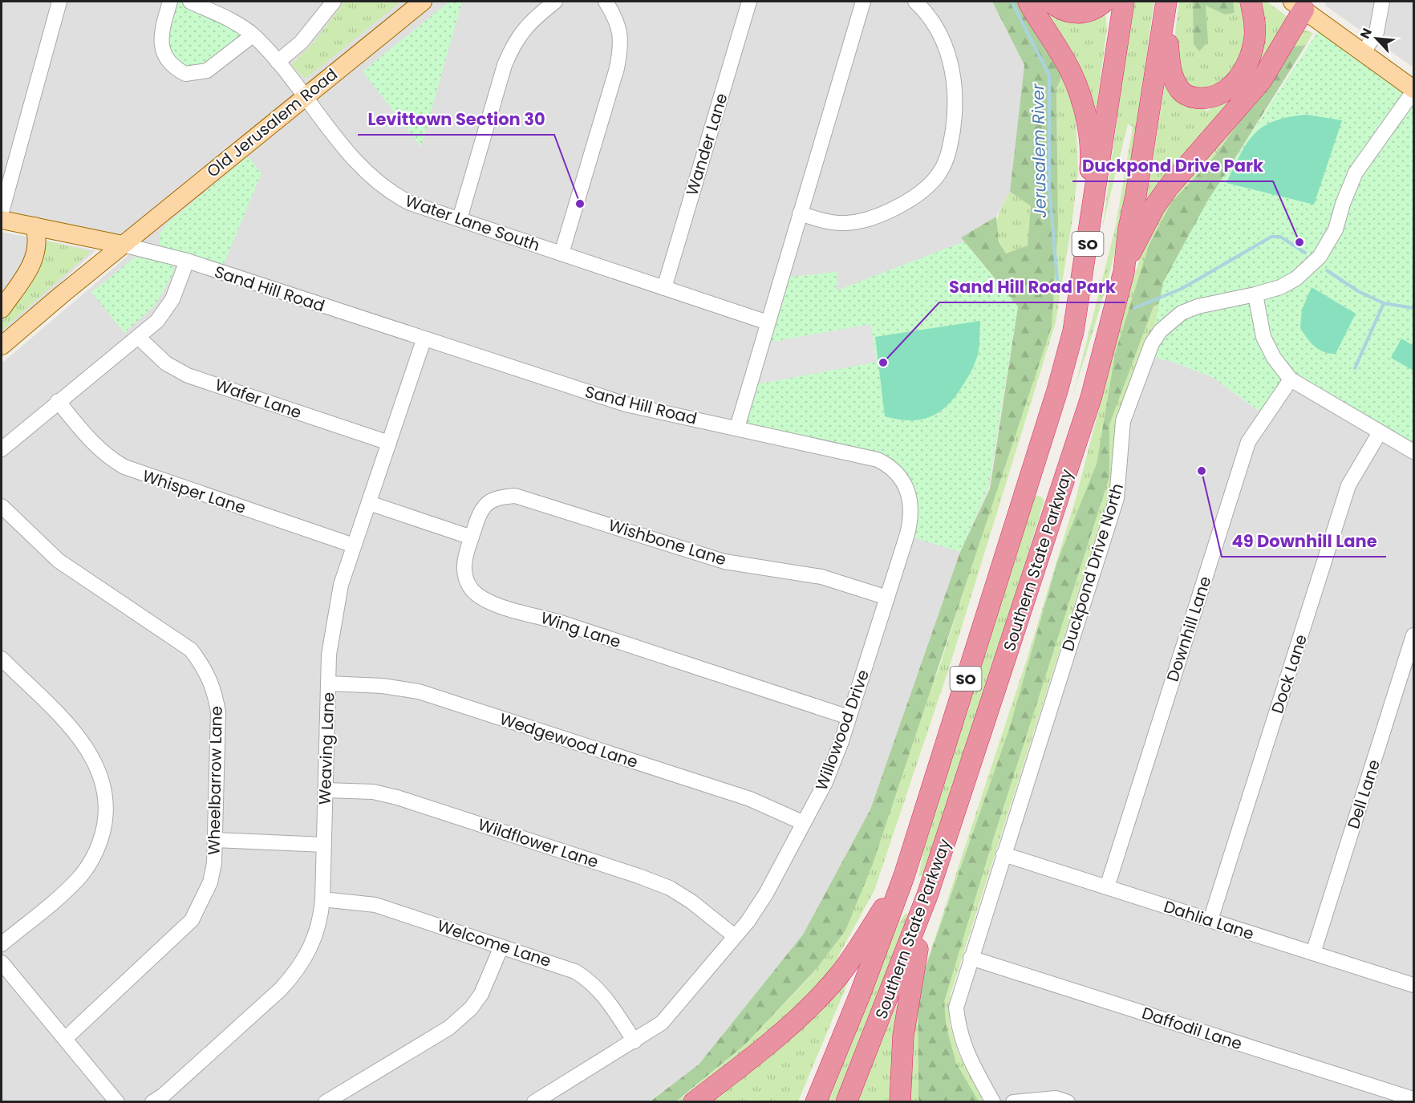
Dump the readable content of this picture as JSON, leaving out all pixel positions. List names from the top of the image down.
{
  "streets": {
    "highway": ["SO", "Southern State Parkway"],
    "main road": ["Old Jerusalem Road"],
    "street": [
      "Wander Lane",
      "Water Lane South",
      "Sand Hill Road",
      "Wafer Lane",
      "Whisper Lane",
      "Wishbone Lane",
      "Duckpond Drive North",
      "Downhill Lane",
      "Wing Lane",
      "Dock Lane",
      "Willowood Drive",
      "Wedgewood Lane",
      "Weaving Lane",
      "Wheelbarrow Lane",
      "Dell Lane",
      "Wildflower Lane",
      "Dahlia Lane",
      "Welcome Lane",
      "Daffodil Lane"
    ]
  },
  "crossings": [
    ["Old Jerusalem Road", "Water Lane South"],
    ["Old Jerusalem Road", "Sand Hill Road"],
    ["Wander Lane", "Water Lane South"],
    ["Sand Hill Road", "Willowood Drive"],
    ["Sand Hill Road", "Weaving Lane"],
    ["Wafer Lane", "Weaving Lane"],
    ["Whisper Lane", "Weaving Lane"],
    ["Wishbone Lane", "Wing Lane"],
    ["Wishbone Lane", "Willowood Drive"],
    ["Duckpond Drive North", "Dahlia Lane"],
    ["Duckpond Drive North", "Daffodil Lane"],
    ["Downhill Lane", "Dahlia Lane"],
    ["Wing Lane", "Willowood Drive"],
    ["Dock Lane", "Dahlia Lane"],
    ["Willowood Drive", "Wedgewood Lane"],
    ["Willowood Drive", "Wildflower Lane"],
    ["Willowood Drive", "Welcome Lane"],
    ["Wedgewood Lane", "Weaving Lane"],
    ["Weaving Lane", "Wildflower Lane"],
    ["Weaving Lane", "Welcome Lane"],
    ["Dell Lane", "Dahlia Lane"]
  ],
  "water": ["Jerusalem River"],
  "places": [
    "Levittown Section 30",
    "Duckpond Drive Park",
    "Sand Hill Road Park",
    "49 Downhill Lane"
  ],
  "north": "top left"
}
